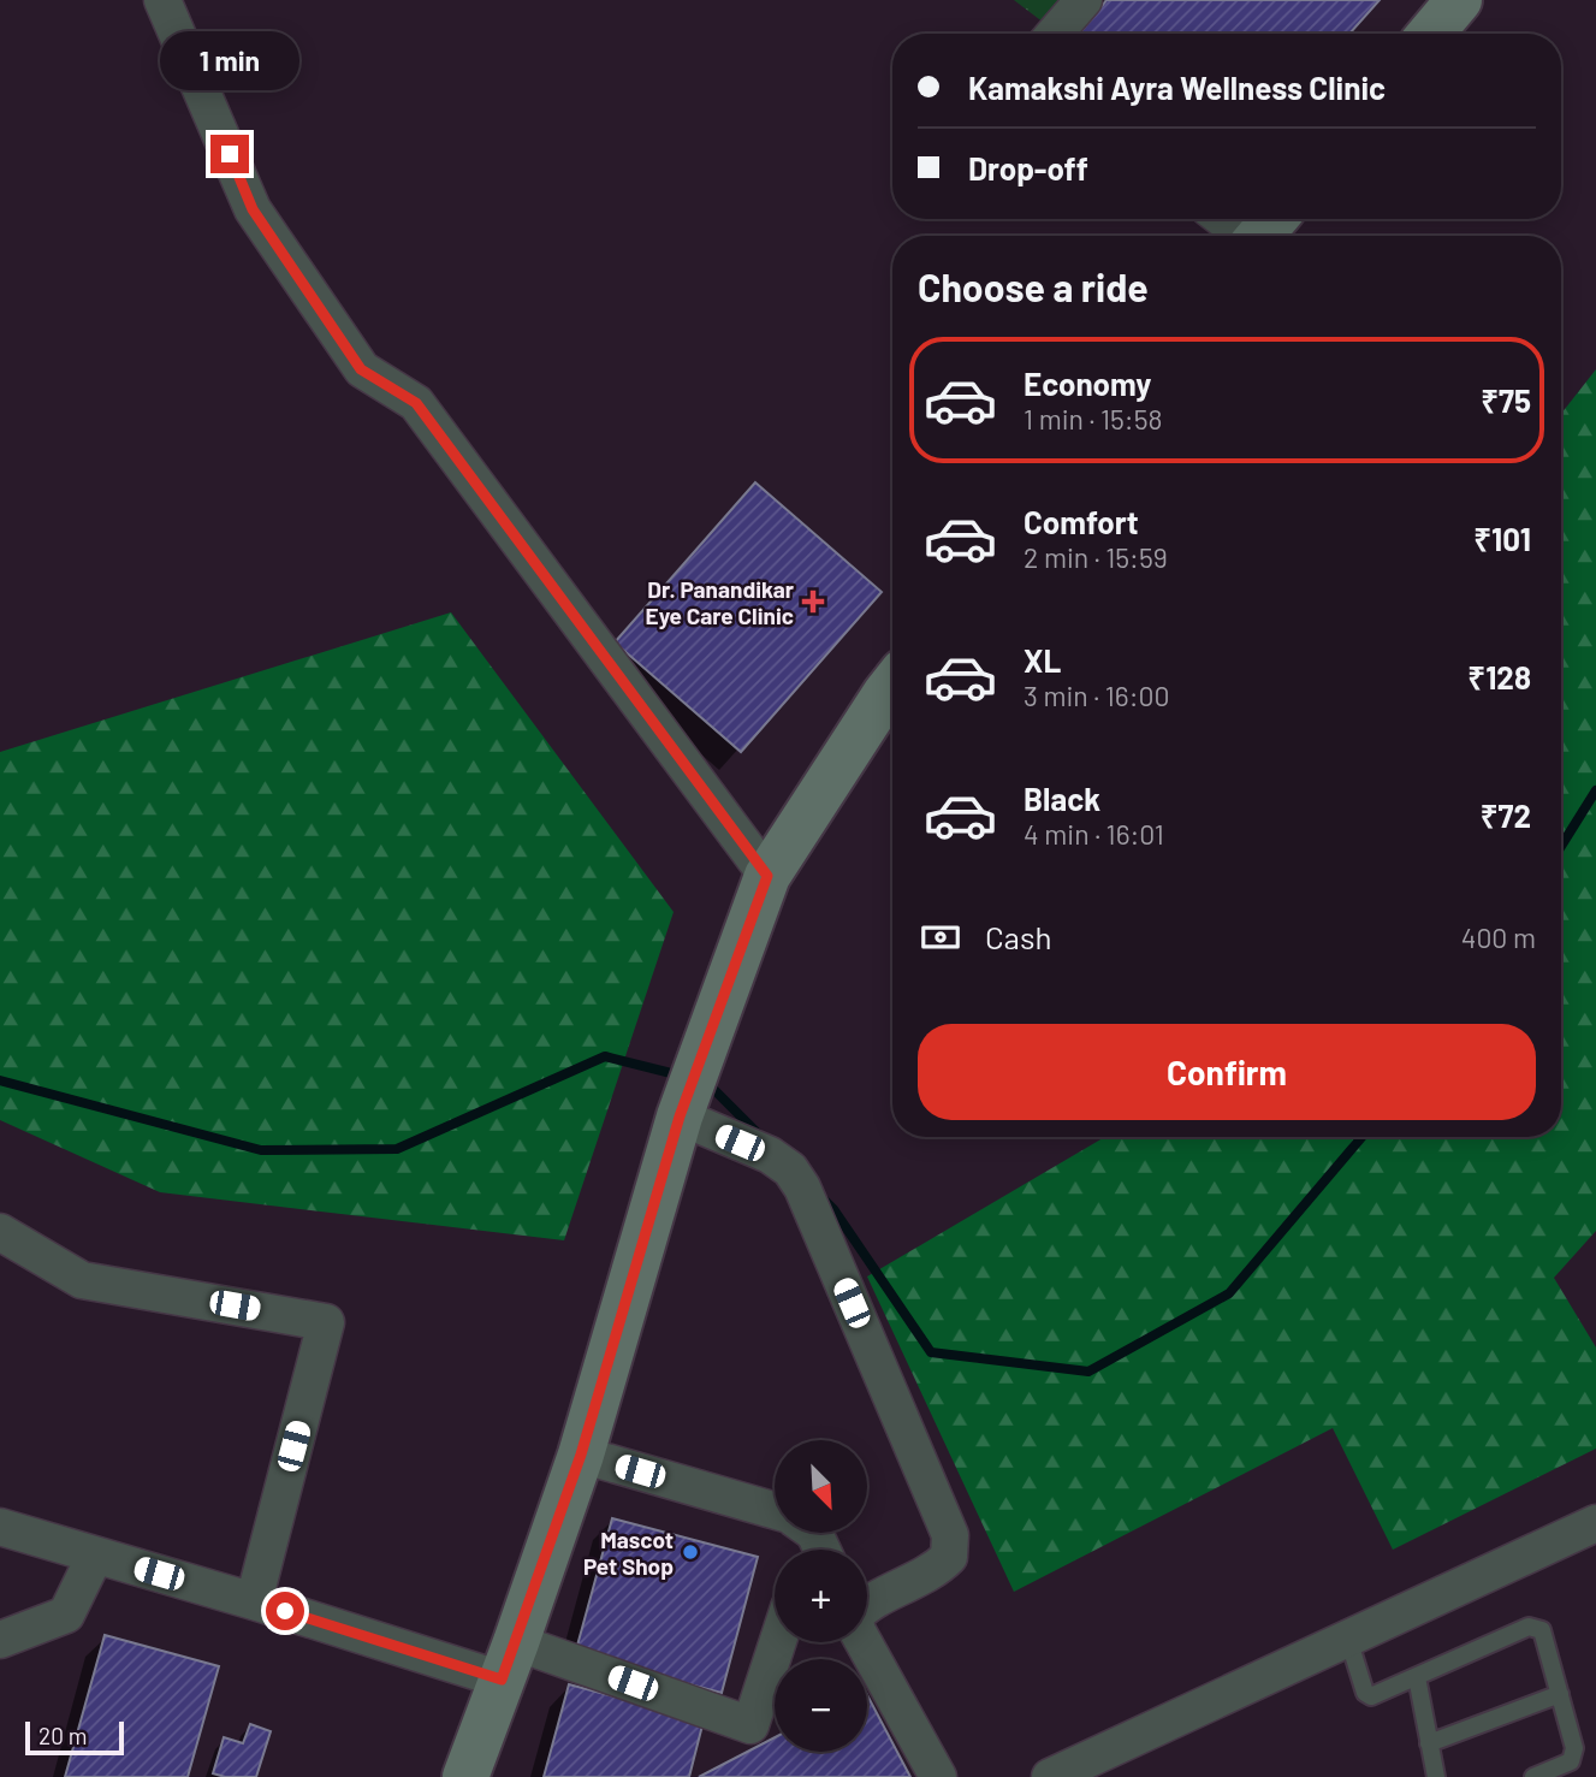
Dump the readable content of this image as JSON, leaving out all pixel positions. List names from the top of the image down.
{
  "places": {
    "health": ["Dr. Panandikar Eye Care Clinic"],
    "other": ["Mascot Pet Shop"]
  },
  "scale_bar": "20 m",
  "north": "bottom right",
  "page": {
    "bubble": "1 min",
    "banner": ["Kamakshi Ayra Wellness Clinic", "Drop-off"],
    "heading": "Choose a ride",
    "list": [
      {
        "name": "Economy",
        "note": "1 min · 15:58",
        "value": "₹75"
      },
      {
        "name": "Comfort",
        "note": "2 min · 15:59",
        "value": "₹101"
      },
      {
        "name": "XL",
        "note": "3 min · 16:00",
        "value": "₹128"
      },
      {
        "name": "Black",
        "note": "4 min · 16:01",
        "value": "₹72"
      }
    ],
    "pay": ["Cash", "400 m"],
    "buttons": "Confirm",
    "map_buttons": ["+", "−"],
    "scale": "20 m"
  }
}
